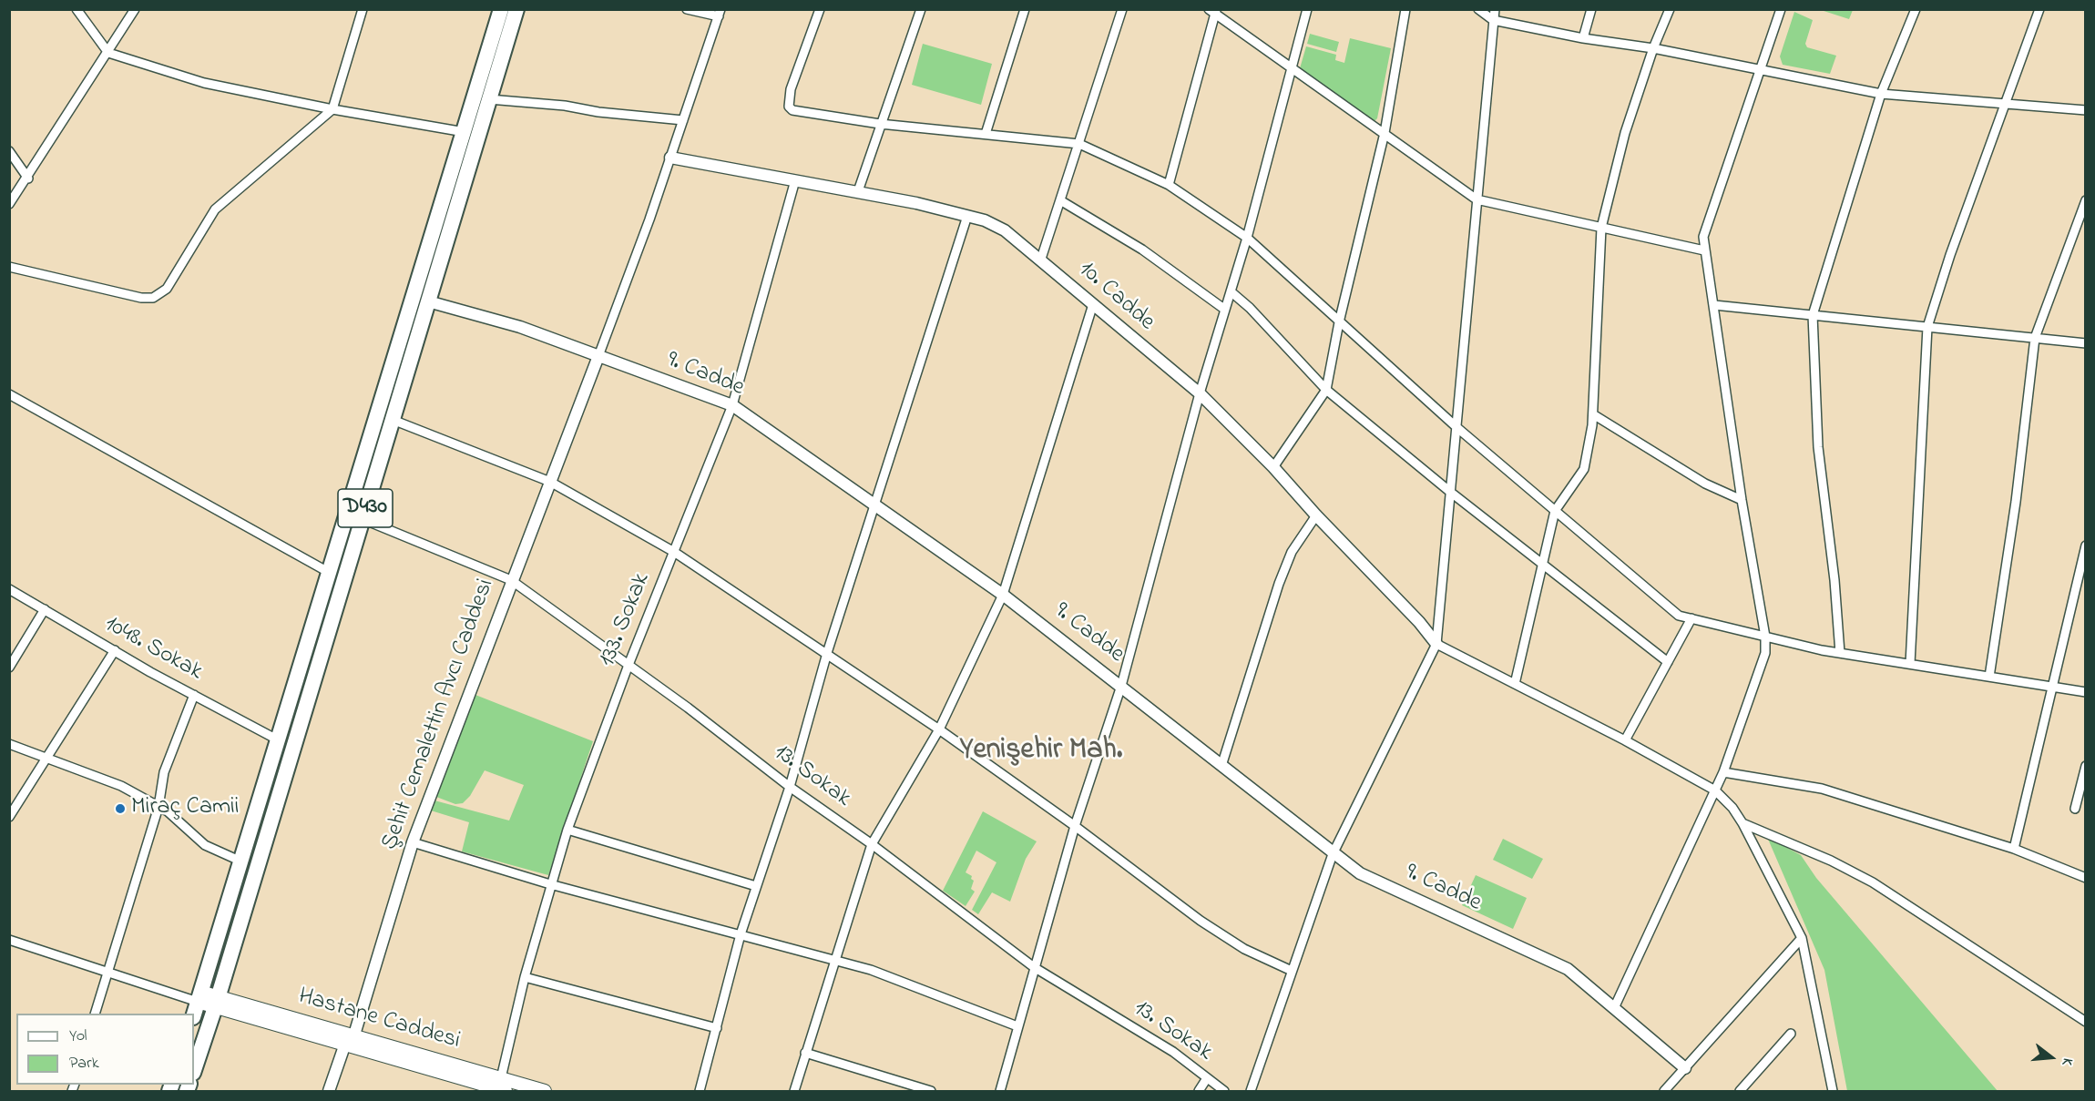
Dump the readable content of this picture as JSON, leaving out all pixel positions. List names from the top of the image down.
{
  "streets": {
    "highway": ["D430"],
    "main road": ["Hastane Caddesi"],
    "street": [
      "10. Cadde",
      "9. Cadde",
      "133. Sokak",
      "1048. Sokak",
      "Şehit Cemalettin Avcı Caddesi",
      "13. Sokak"
    ]
  },
  "crossings": [
    ["10. Cadde", "133. Sokak"],
    ["9. Cadde", "D430"],
    ["9. Cadde", "133. Sokak"],
    ["9. Cadde", "Şehit Cemalettin Avcı Caddesi"],
    ["D430", "1048. Sokak"],
    ["D430", "13. Sokak"],
    ["D430", "Hastane Caddesi"],
    ["133. Sokak", "13. Sokak"],
    ["133. Sokak", "Hastane Caddesi"],
    ["Şehit Cemalettin Avcı Caddesi", "13. Sokak"],
    ["Şehit Cemalettin Avcı Caddesi", "Hastane Caddesi"]
  ],
  "districts": ["Yenişehir Mah."],
  "places": ["Miraç Camii"],
  "legend": ["Yol", "Park"],
  "north": "right"
}
